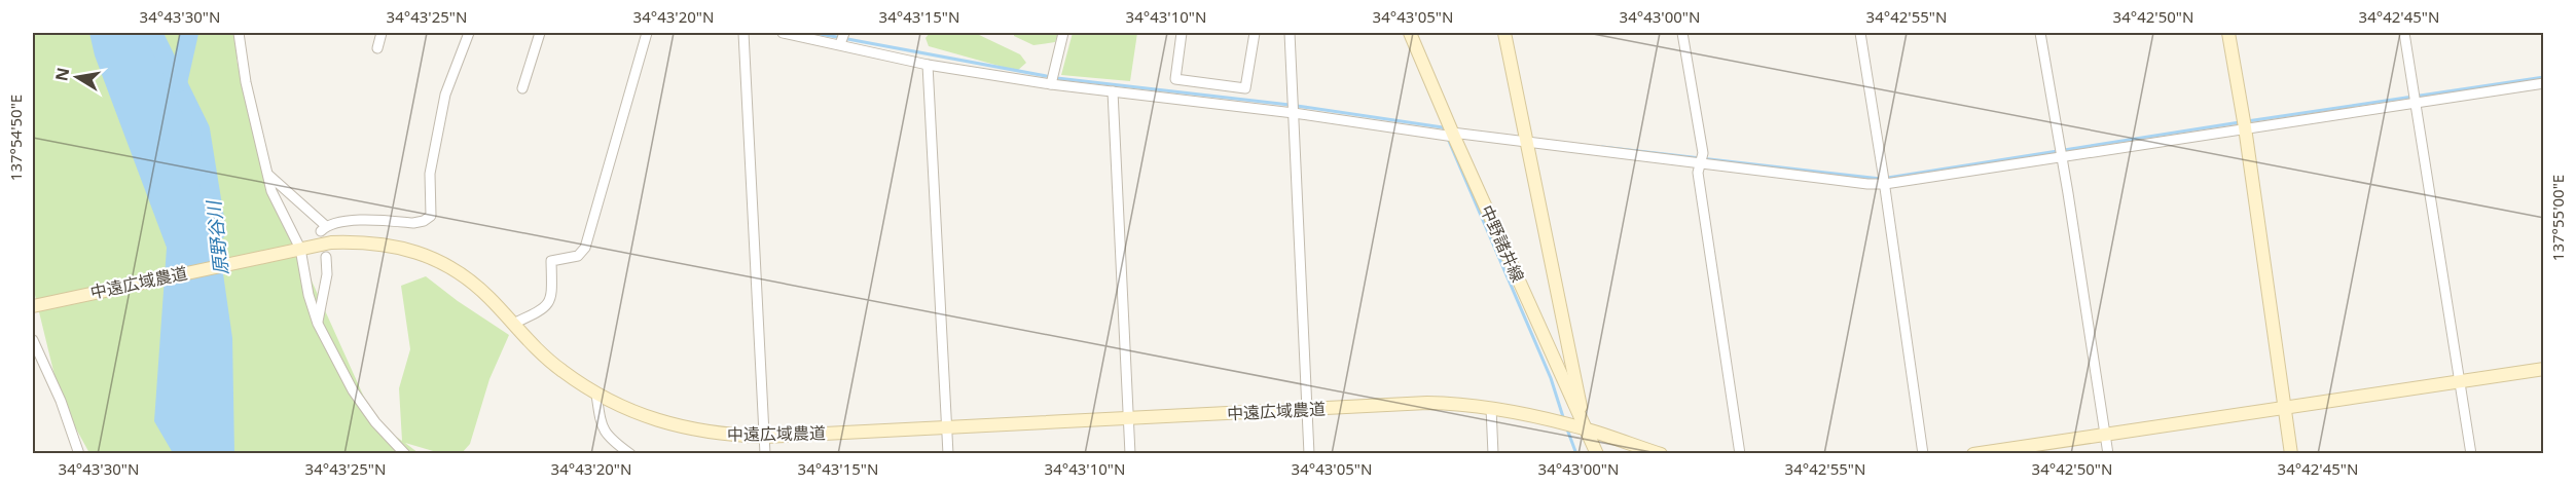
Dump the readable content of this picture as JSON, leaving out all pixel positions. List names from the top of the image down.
{
  "streets": {
    "street": ["中野諸井線", "中遠広域農道"]
  },
  "crossings": [
    ["中野諸井線", "中遠広域農道"]
  ],
  "water": ["原野谷川"],
  "north": "left",
  "coordinates": [
    "34°43'30\"N",
    "34°43'25\"N",
    "34°43'20\"N",
    "34°43'15\"N",
    "34°43'10\"N",
    "34°43'05\"N",
    "34°43'00\"N",
    "34°42'55\"N",
    "34°42'50\"N",
    "34°42'45\"N",
    "137°54'50\"E",
    "137°55'00\"E"
  ]
}
